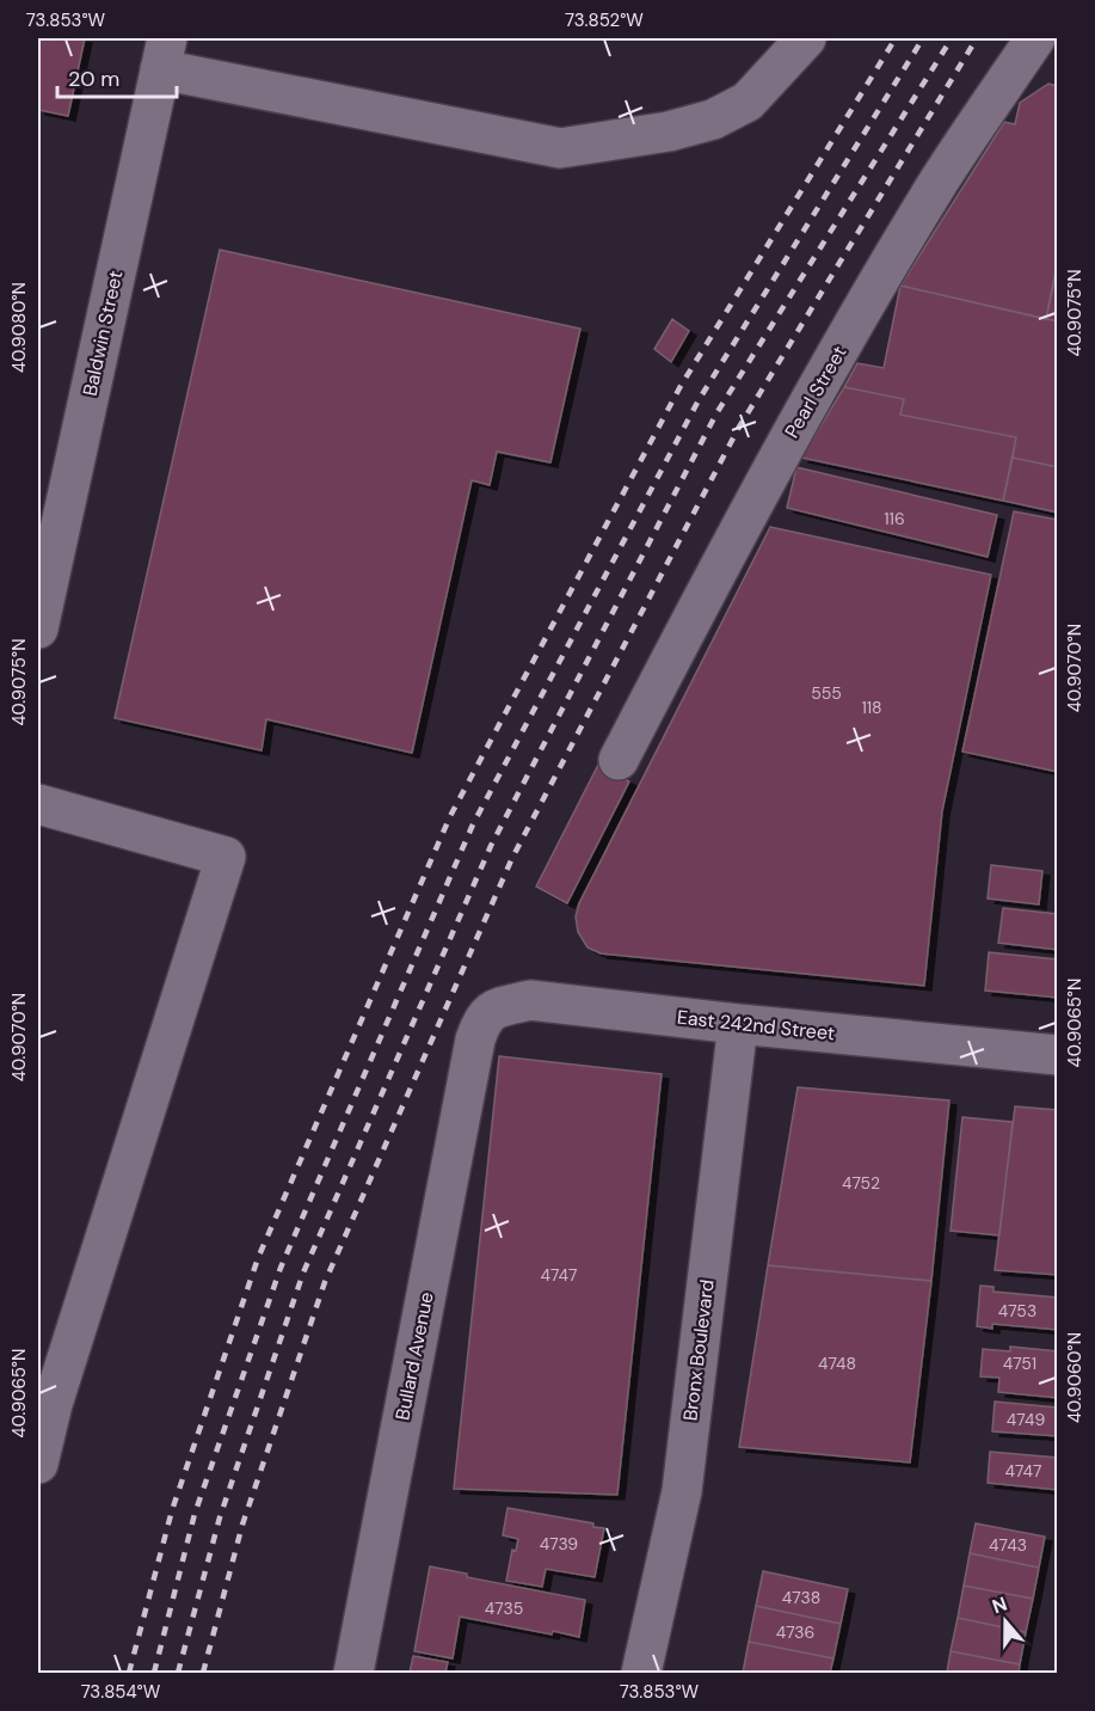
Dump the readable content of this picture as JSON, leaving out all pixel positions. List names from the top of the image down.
{
  "streets": {
    "street": [
      "Baldwin Street",
      "Pearl Street",
      "East 242nd Street",
      "Bronx Boulevard",
      "Bullard Avenue"
    ]
  },
  "crossings": [
    ["East 242nd Street", "Bronx Boulevard"],
    ["East 242nd Street", "Bullard Avenue"]
  ],
  "house_numbers": [
    "116",
    "555",
    "118",
    "4752",
    "4747",
    "4753",
    "4748",
    "4751",
    "4749",
    "4747",
    "4739",
    "4743",
    "4738",
    "4735",
    "4736"
  ],
  "scale_bar": "20 m",
  "north": "top",
  "coordinates": [
    "73.853°W",
    "73.852°W",
    "40.9075°N",
    "40.9080°N",
    "40.9070°N",
    "40.9065°N",
    "40.9060°N",
    "73.854°W"
  ]
}
